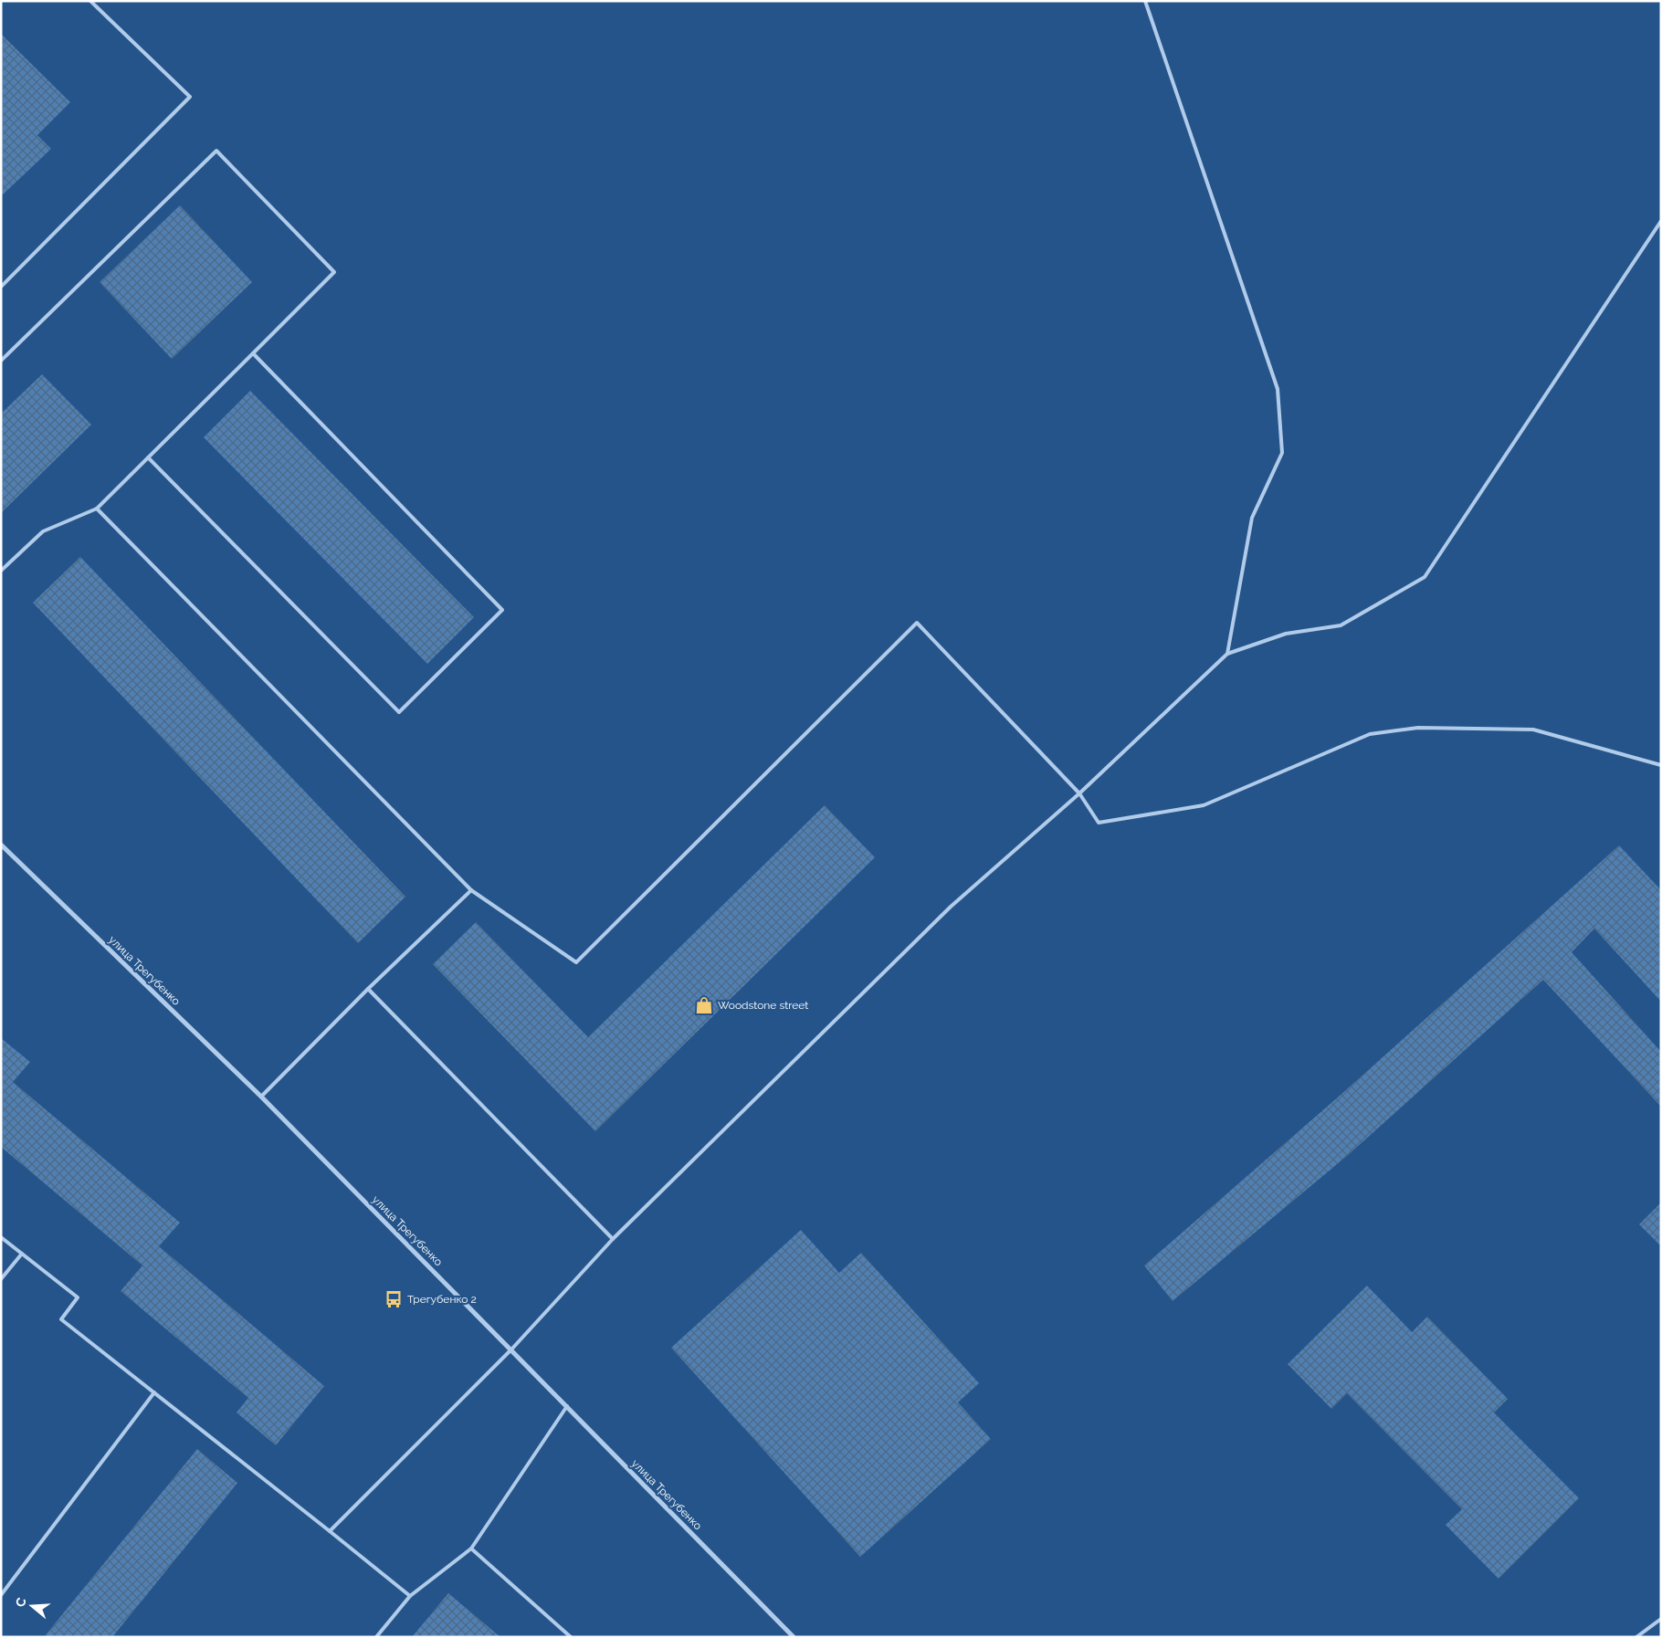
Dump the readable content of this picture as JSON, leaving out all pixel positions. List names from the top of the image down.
{
  "streets": {
    "street": ["улица Трегубенко"]
  },
  "places": {
    "shop": ["Woodstone street"],
    "bus stop": ["Трегубенко 2"]
  },
  "north": "left"
}
